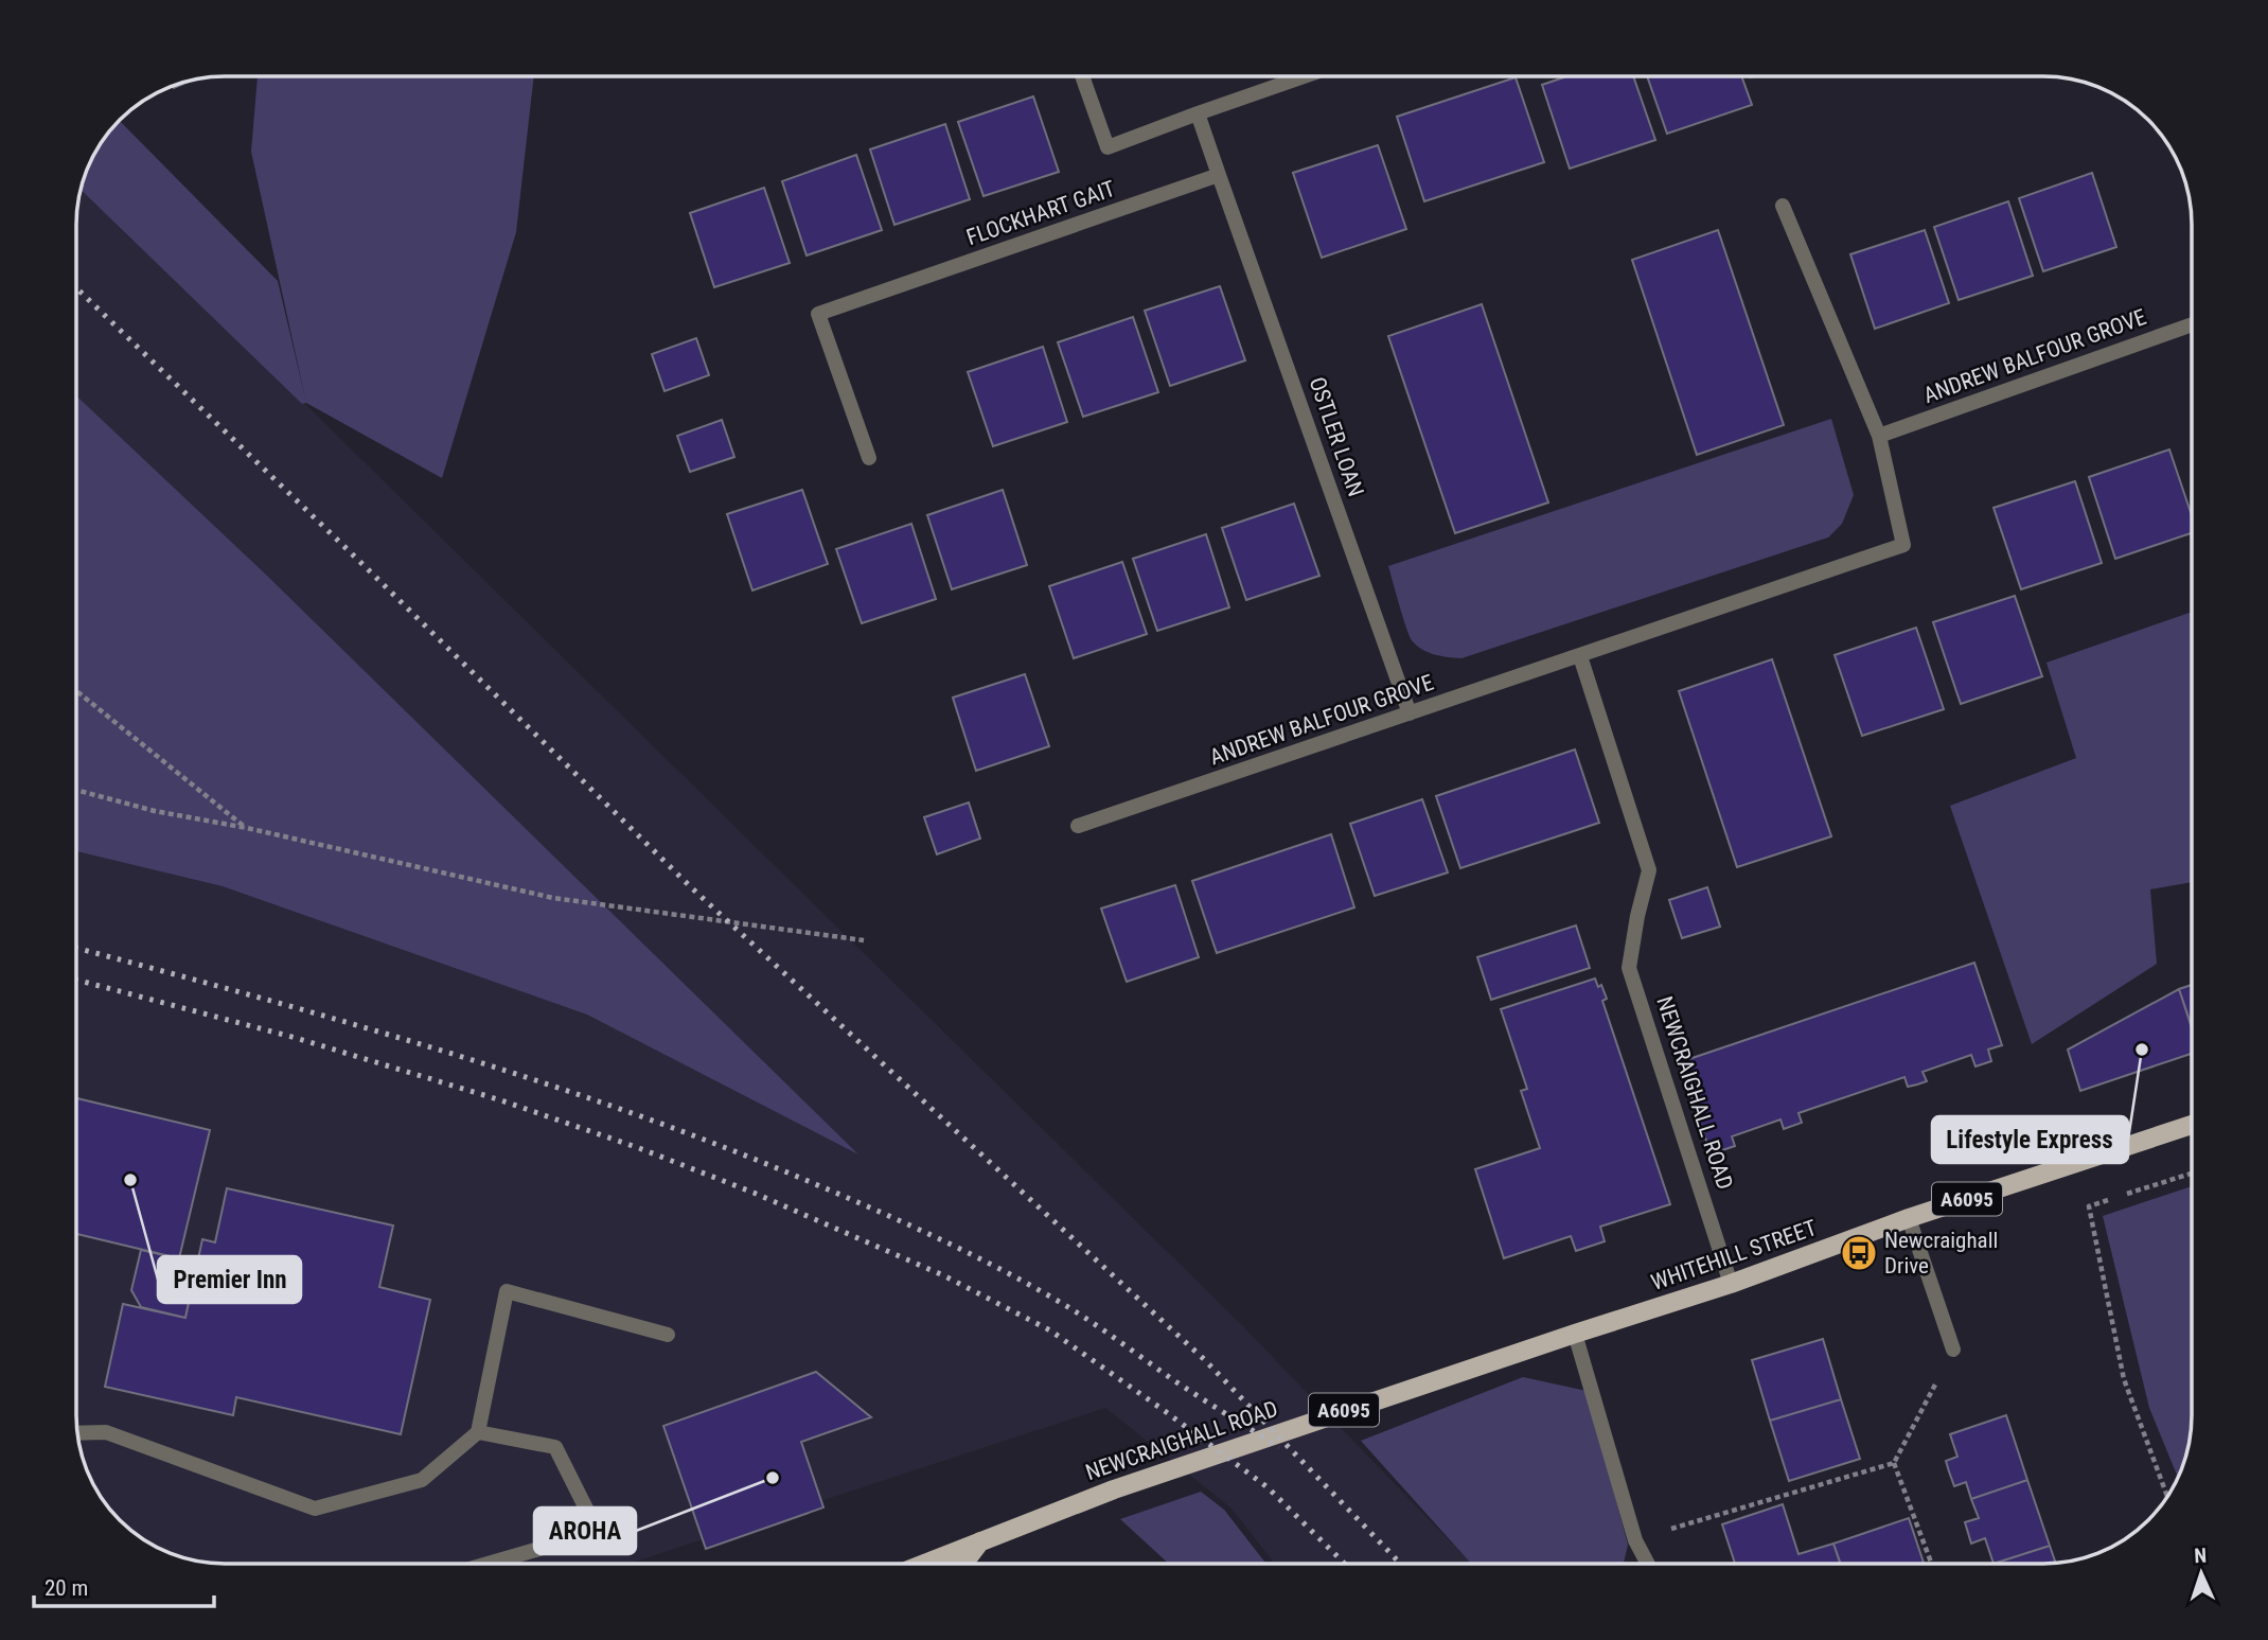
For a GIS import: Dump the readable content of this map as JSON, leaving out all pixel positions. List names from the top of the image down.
{
  "streets": {
    "main road": ["NEWCRAIGHALL ROAD", "A6095", "WHITEHILL STREET"],
    "street": ["FLOCKHART GAIT", "ANDREW BALFOUR GROVE", "OSTLER LOAN"]
  },
  "crossings": [
    ["FLOCKHART GAIT", "OSTLER LOAN"],
    ["ANDREW BALFOUR GROVE", "OSTLER LOAN"],
    ["ANDREW BALFOUR GROVE", "NEWCRAIGHALL ROAD"],
    ["NEWCRAIGHALL ROAD", "WHITEHILL STREET"]
  ],
  "places": {
    "other": ["Lifestyle Express", "Premier Inn", "AROHA"],
    "bus stop": ["Newcraighall Drive"]
  },
  "scale_bar": "20 m",
  "north": "top"
}
